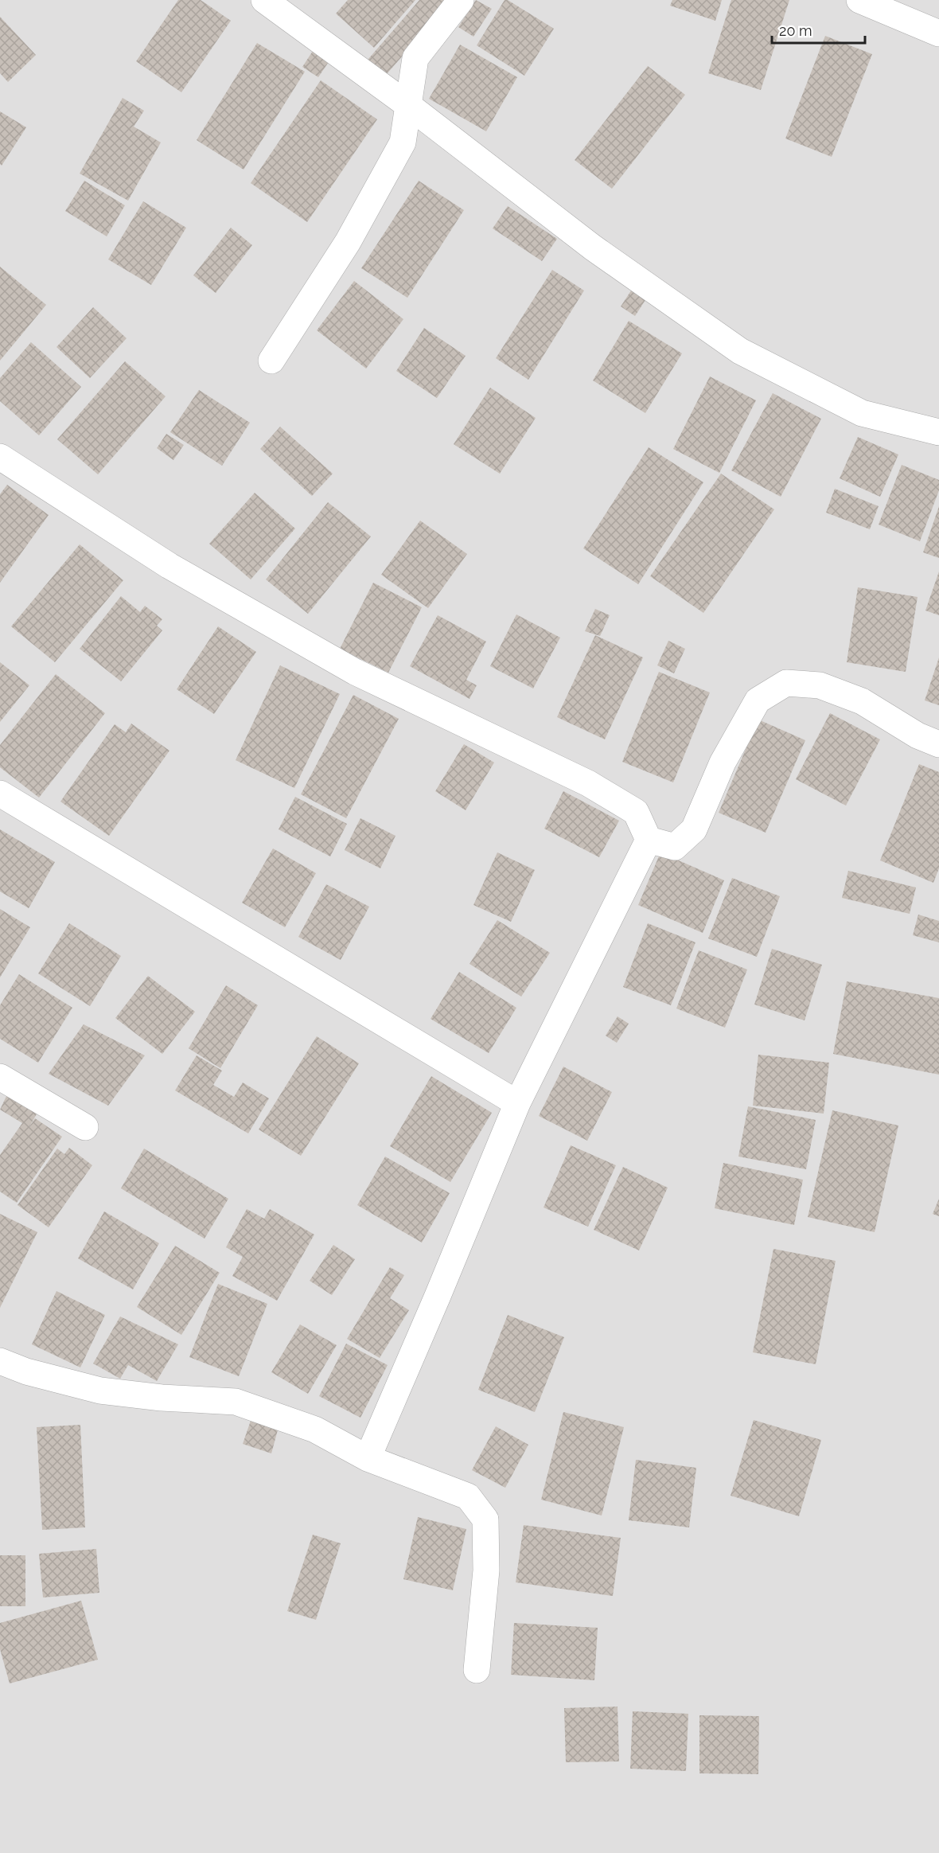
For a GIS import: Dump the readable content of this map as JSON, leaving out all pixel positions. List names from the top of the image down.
{
  "scale_bar": "20 m"
}
